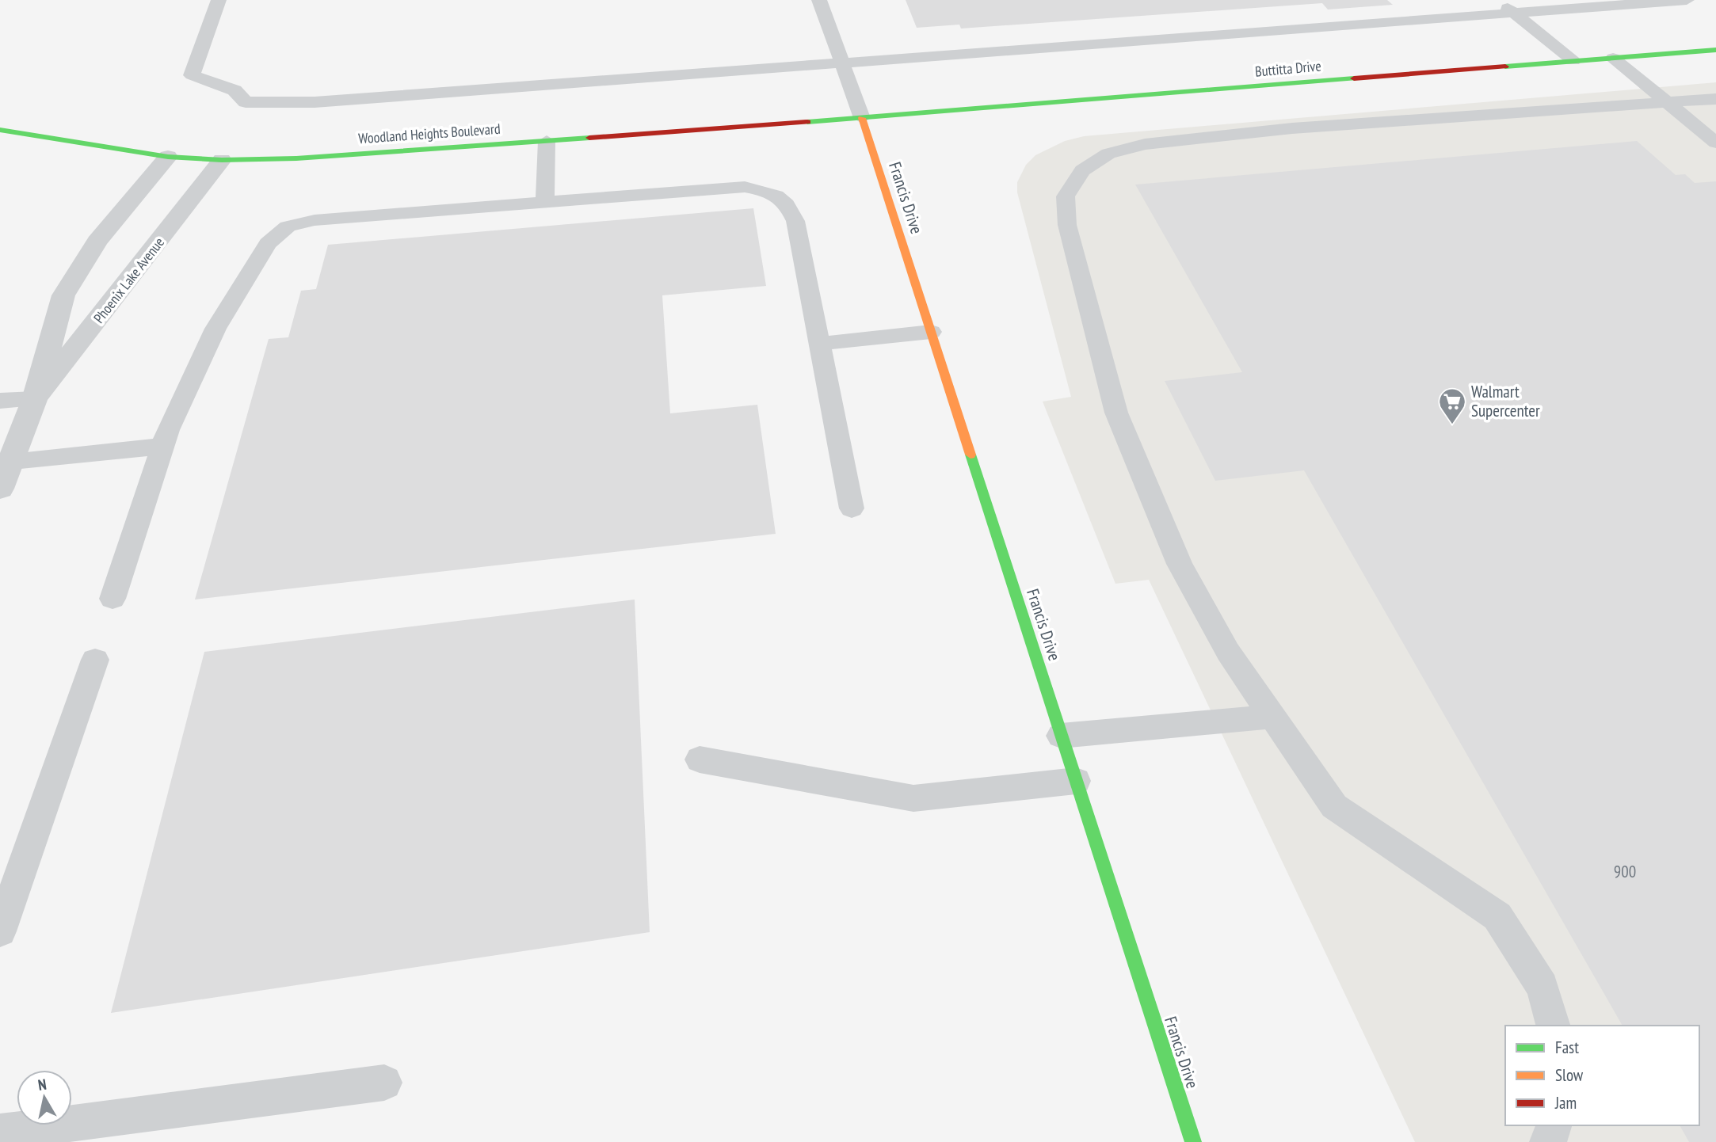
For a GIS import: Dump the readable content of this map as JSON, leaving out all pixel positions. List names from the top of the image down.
{
  "streets": {
    "street": [
      "Buttitta Drive",
      "Woodland Heights Boulevard",
      "Francis Drive",
      "Phoenix Lake Avenue"
    ]
  },
  "crossings": [
    ["Buttitta Drive", "Woodland Heights Boulevard"],
    ["Buttitta Drive", "Francis Drive"],
    ["Woodland Heights Boulevard", "Francis Drive"],
    ["Woodland Heights Boulevard", "Phoenix Lake Avenue"]
  ],
  "places": {
    "supermarket": ["Walmart Supercenter"]
  },
  "house_numbers": ["900"],
  "legend": ["Fast", "Slow", "Jam"],
  "north": "top"
}
